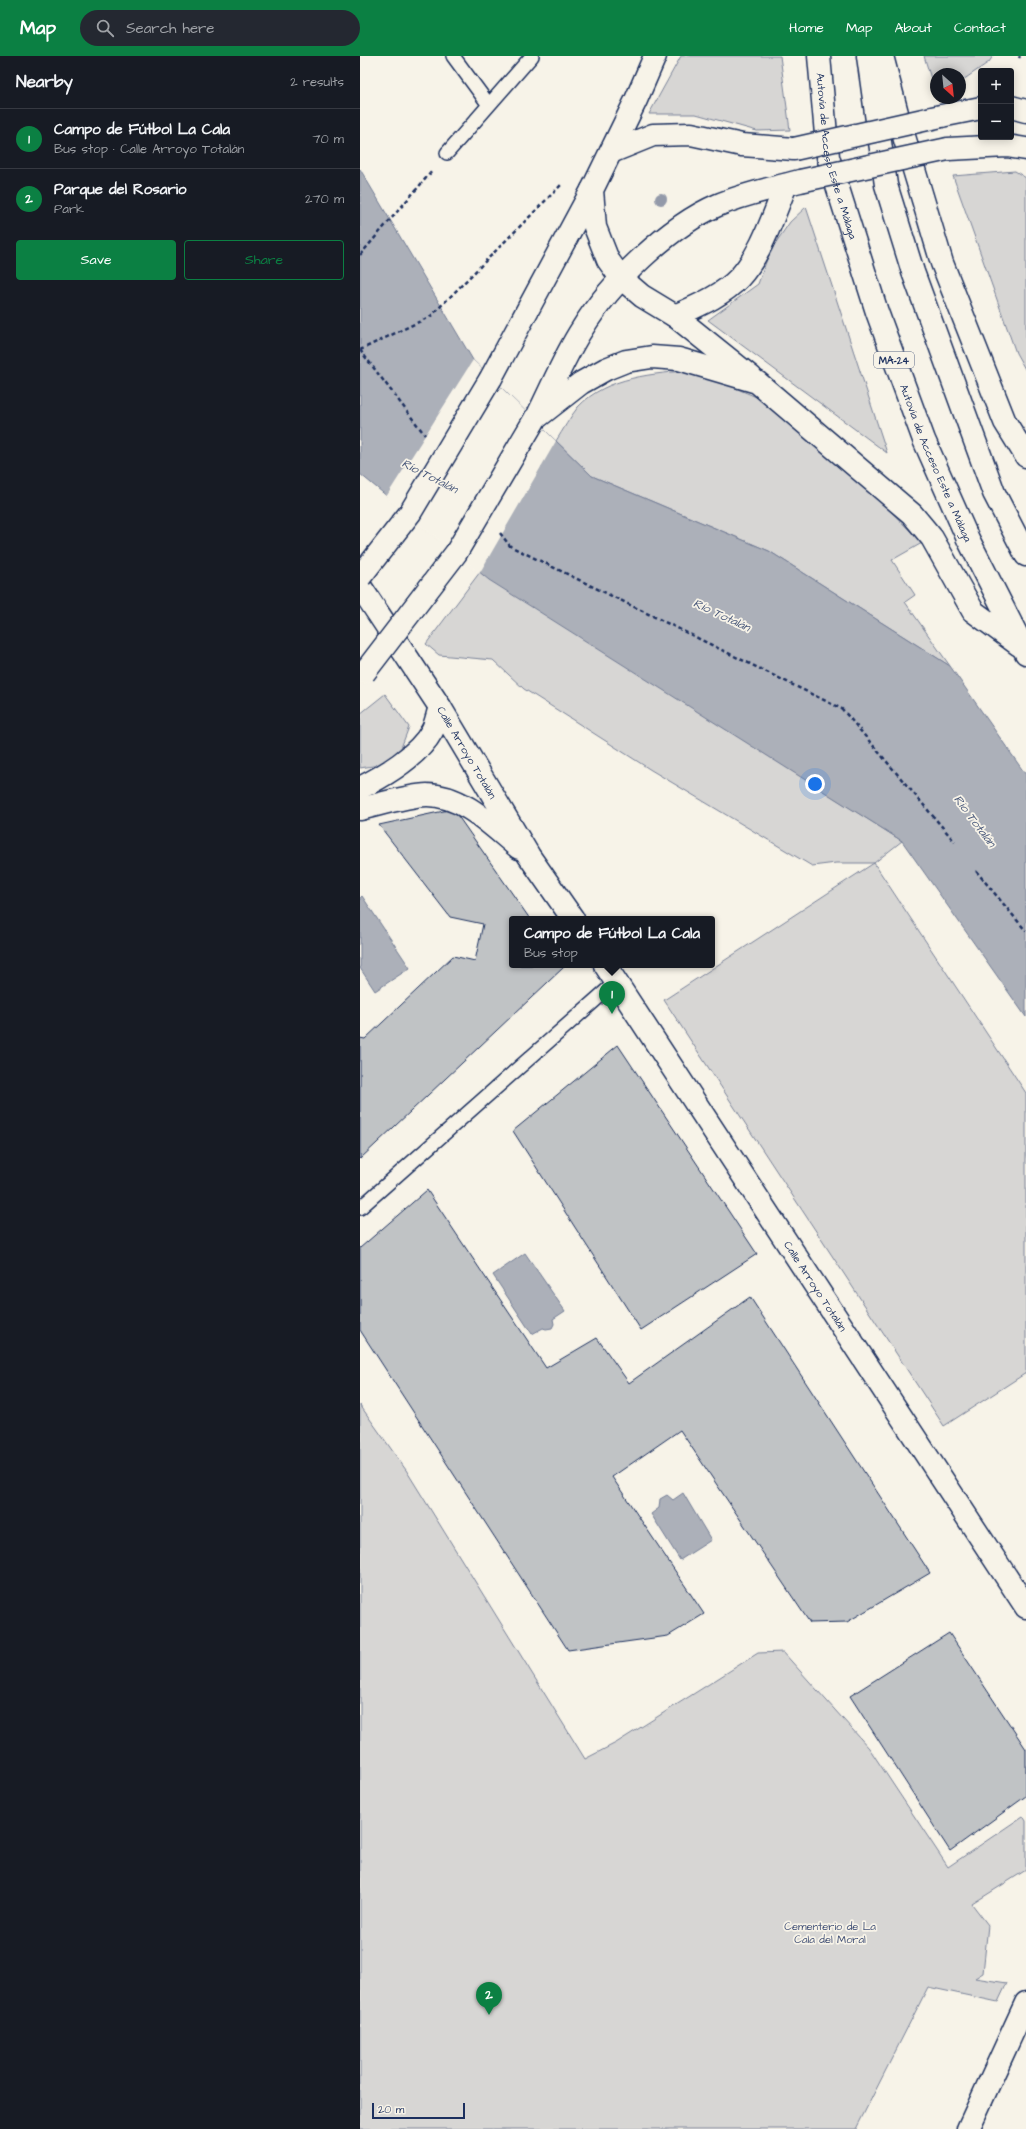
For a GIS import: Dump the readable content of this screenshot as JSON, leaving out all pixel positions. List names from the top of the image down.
{
  "streets": {
    "main road": ["Autovía de Acceso Este a Málaga", "MA-24", "Calle Arroyo Totalán"]
  },
  "water": ["Río Totalán"],
  "parks": ["Cementerio de La Cala del Moral"],
  "scale_bar": "20 m",
  "north": "bottom right",
  "page": {
    "header": "Map",
    "search": "Search here",
    "nav": [
      "Home",
      "Map",
      "About",
      "Contact"
    ],
    "heading": ["Nearby", "2 results"],
    "map_buttons": ["+", "−"],
    "list": [
      {
        "mark": "1",
        "name": "Campo de Fútbol La Cala",
        "note": "Bus stop · Calle Arroyo Totalán",
        "value": "70 m"
      },
      {
        "mark": "2",
        "name": "Parque del Rosario",
        "note": "Park",
        "value": "270 m"
      }
    ],
    "buttons": ["Save", "Share"],
    "popup": ["Campo de Fútbol La Cala", "Bus stop"],
    "pins": ["1", "2"],
    "scale": "20 m"
  }
}
